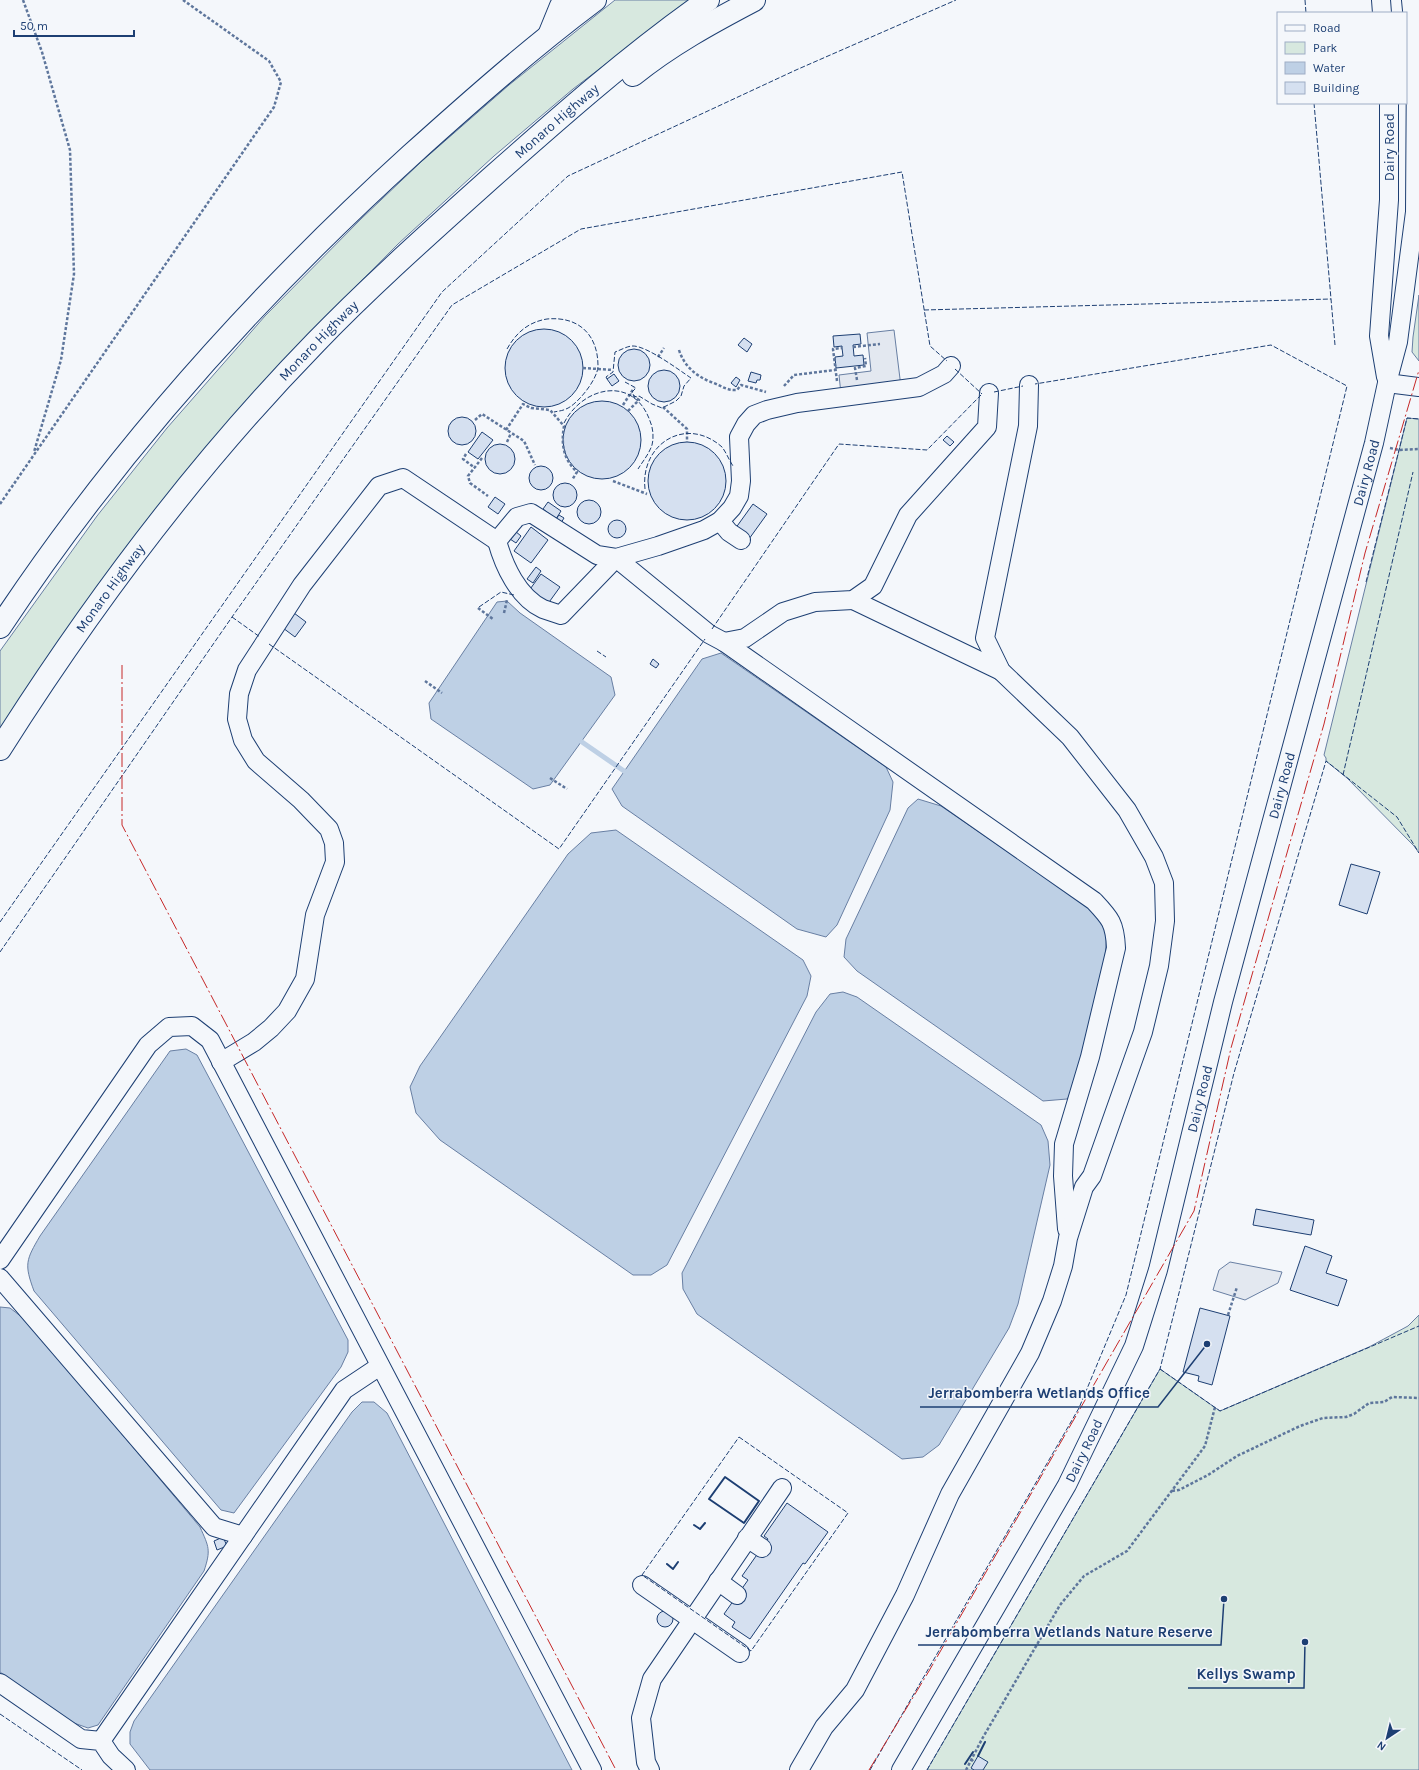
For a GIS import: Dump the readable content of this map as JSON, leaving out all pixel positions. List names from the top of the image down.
{
  "streets": {
    "highway": ["Monaro Highway"],
    "street": ["Dairy Road"]
  },
  "places": ["Jerrabomberra Wetlands Office", "Jerrabomberra Wetlands Nature Reserve", "Kellys Swamp"],
  "legend": [
    "Road",
    "Park",
    "Water",
    "Building"
  ],
  "scale_bar": "50 m",
  "north": "bottom left"
}
